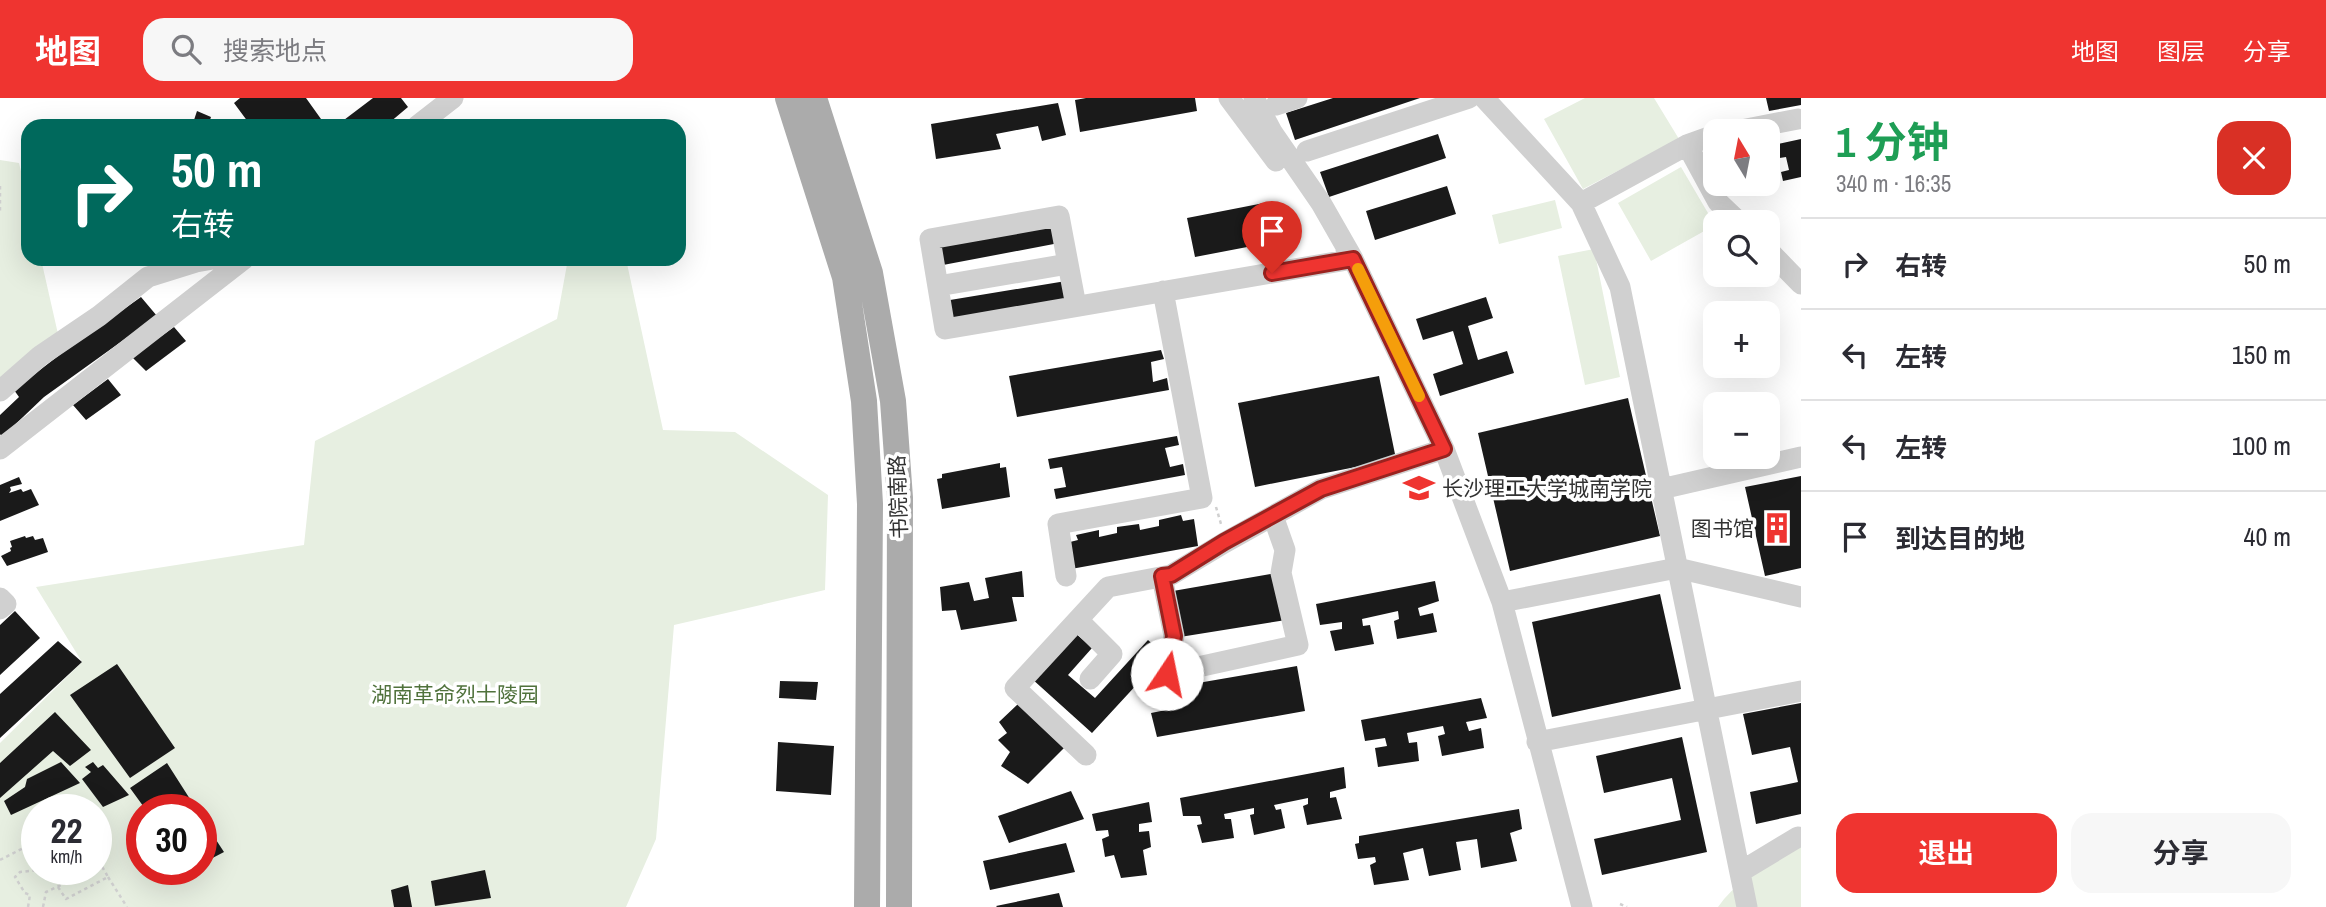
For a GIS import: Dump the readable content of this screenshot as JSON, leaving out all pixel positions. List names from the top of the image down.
{
  "streets": {
    "main road": ["书院南路"]
  },
  "parks": ["湖南革命烈士陵园"],
  "places": {
    "school or university": ["长沙理工大学城南学院"],
    "building": ["图书馆"]
  },
  "north": "top",
  "page": {
    "header": "地图",
    "search": "搜索地点",
    "nav": ["地图", "图层", "分享"],
    "heading": ["1 分钟", "340 m · 16:35"],
    "map_buttons": ["+", "−"],
    "turn": ["50 m", "右转"],
    "list": [
      {
        "name": "右转",
        "value": "50 m"
      },
      {
        "name": "左转",
        "value": "150 m"
      },
      {
        "name": "左转",
        "value": "100 m"
      },
      {
        "name": "到达目的地",
        "value": "40 m"
      }
    ],
    "speed": "22 km/h",
    "limit": "30",
    "buttons": ["退出", "分享"]
  }
}
